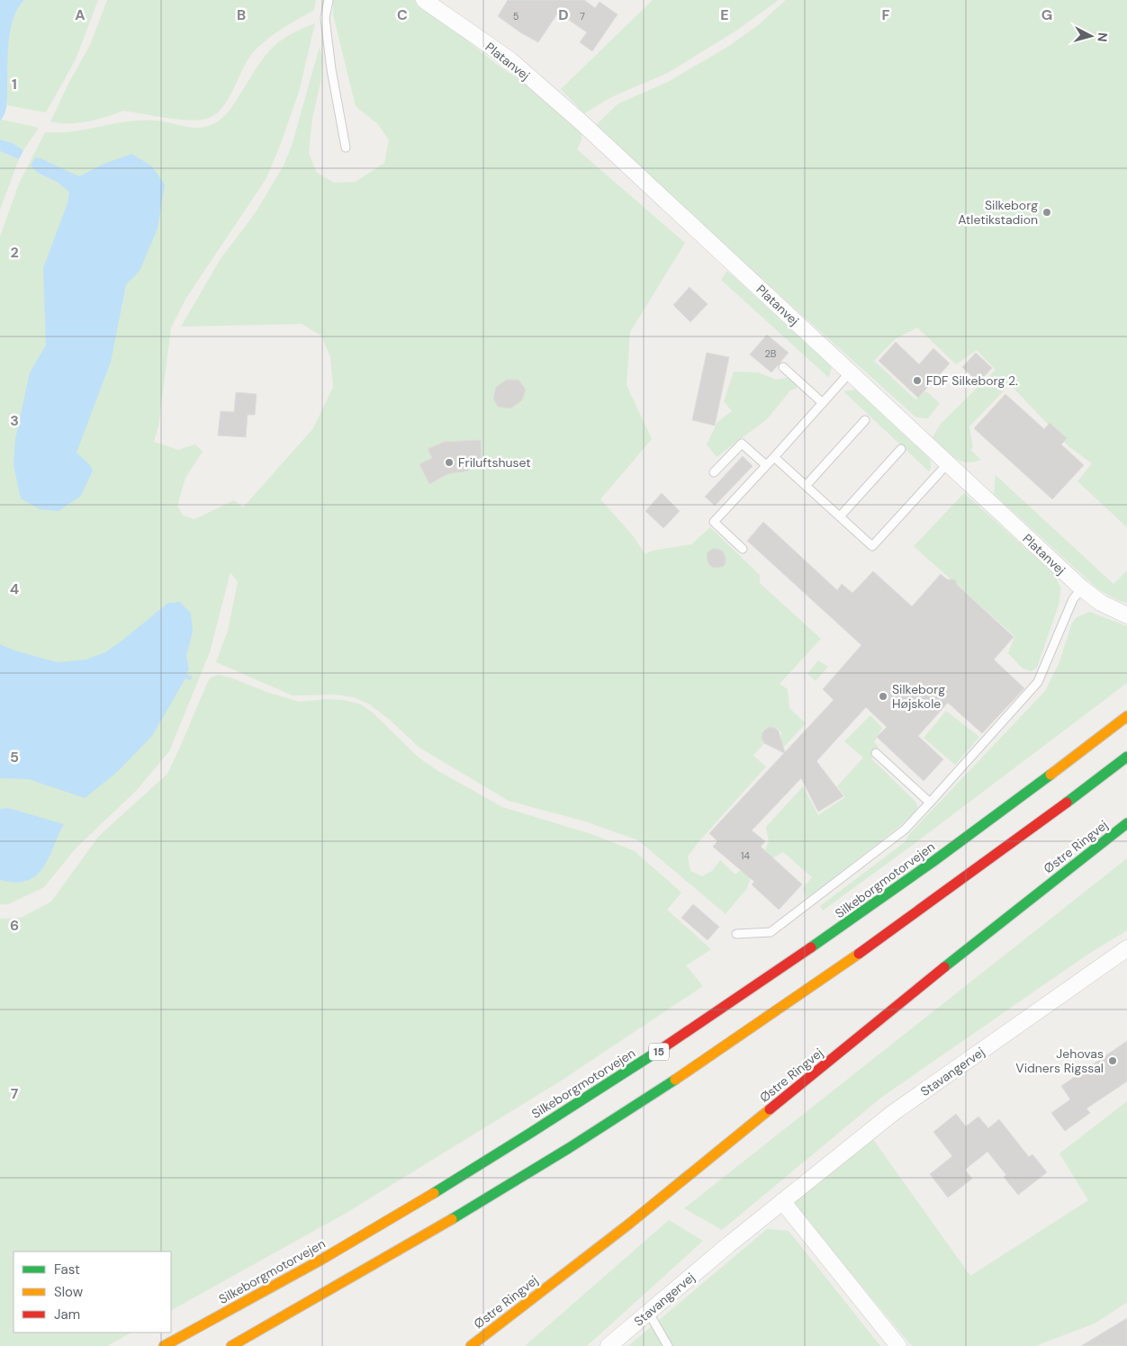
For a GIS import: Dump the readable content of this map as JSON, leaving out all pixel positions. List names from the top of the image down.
{
  "streets": {
    "main road": ["Østre Ringvej", "Silkeborgmotorvejen", "15"],
    "street": ["Platanvej", "Stavangervej"]
  },
  "places": [
    "Silkeborg Atletikstadion",
    "FDF Silkeborg 2.",
    "Friluftshuset",
    "Silkeborg Højskole",
    "Jehovas Vidners Rigssal"
  ],
  "house_numbers": [
    "5",
    "7",
    "2B",
    "14"
  ],
  "legend": ["Fast", "Slow", "Jam"],
  "north": "right",
  "grid": {
    "columns": [
      "A",
      "B",
      "C",
      "D",
      "E",
      "F",
      "G"
    ],
    "rows": [
      "1",
      "2",
      "3",
      "4",
      "5",
      "6",
      "7"
    ]
  }
}
